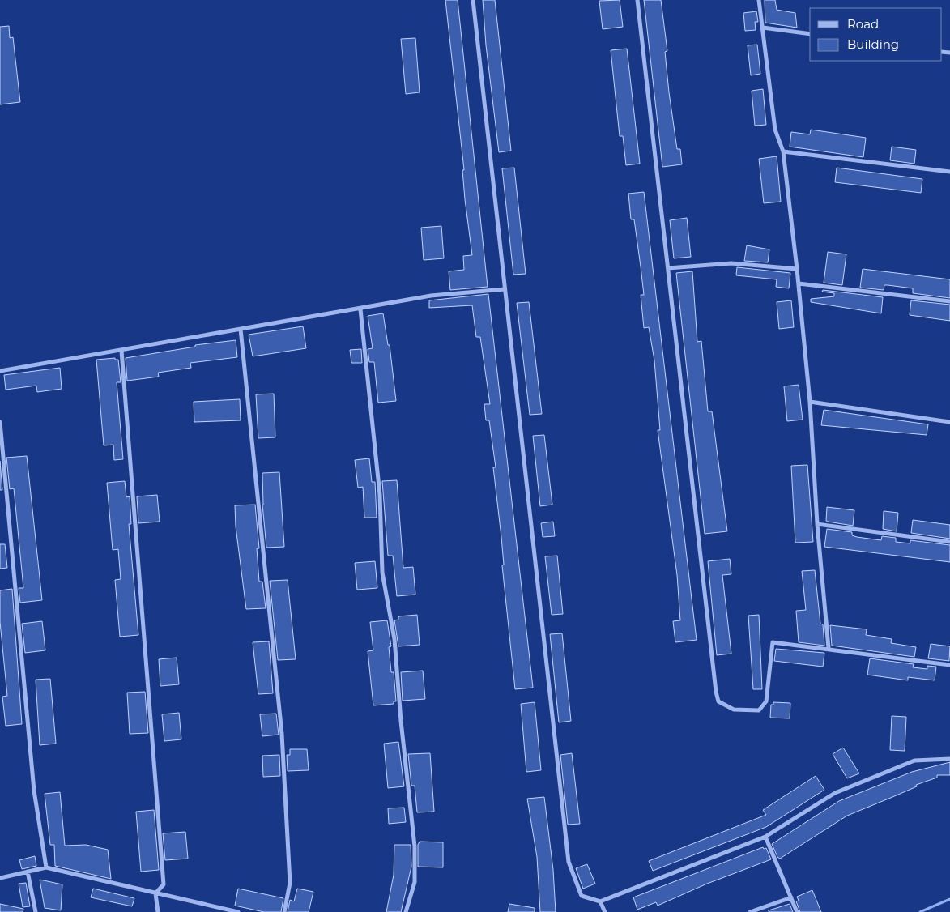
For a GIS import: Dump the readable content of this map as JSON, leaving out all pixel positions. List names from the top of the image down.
{
  "legend": ["Road", "Building"]
}
